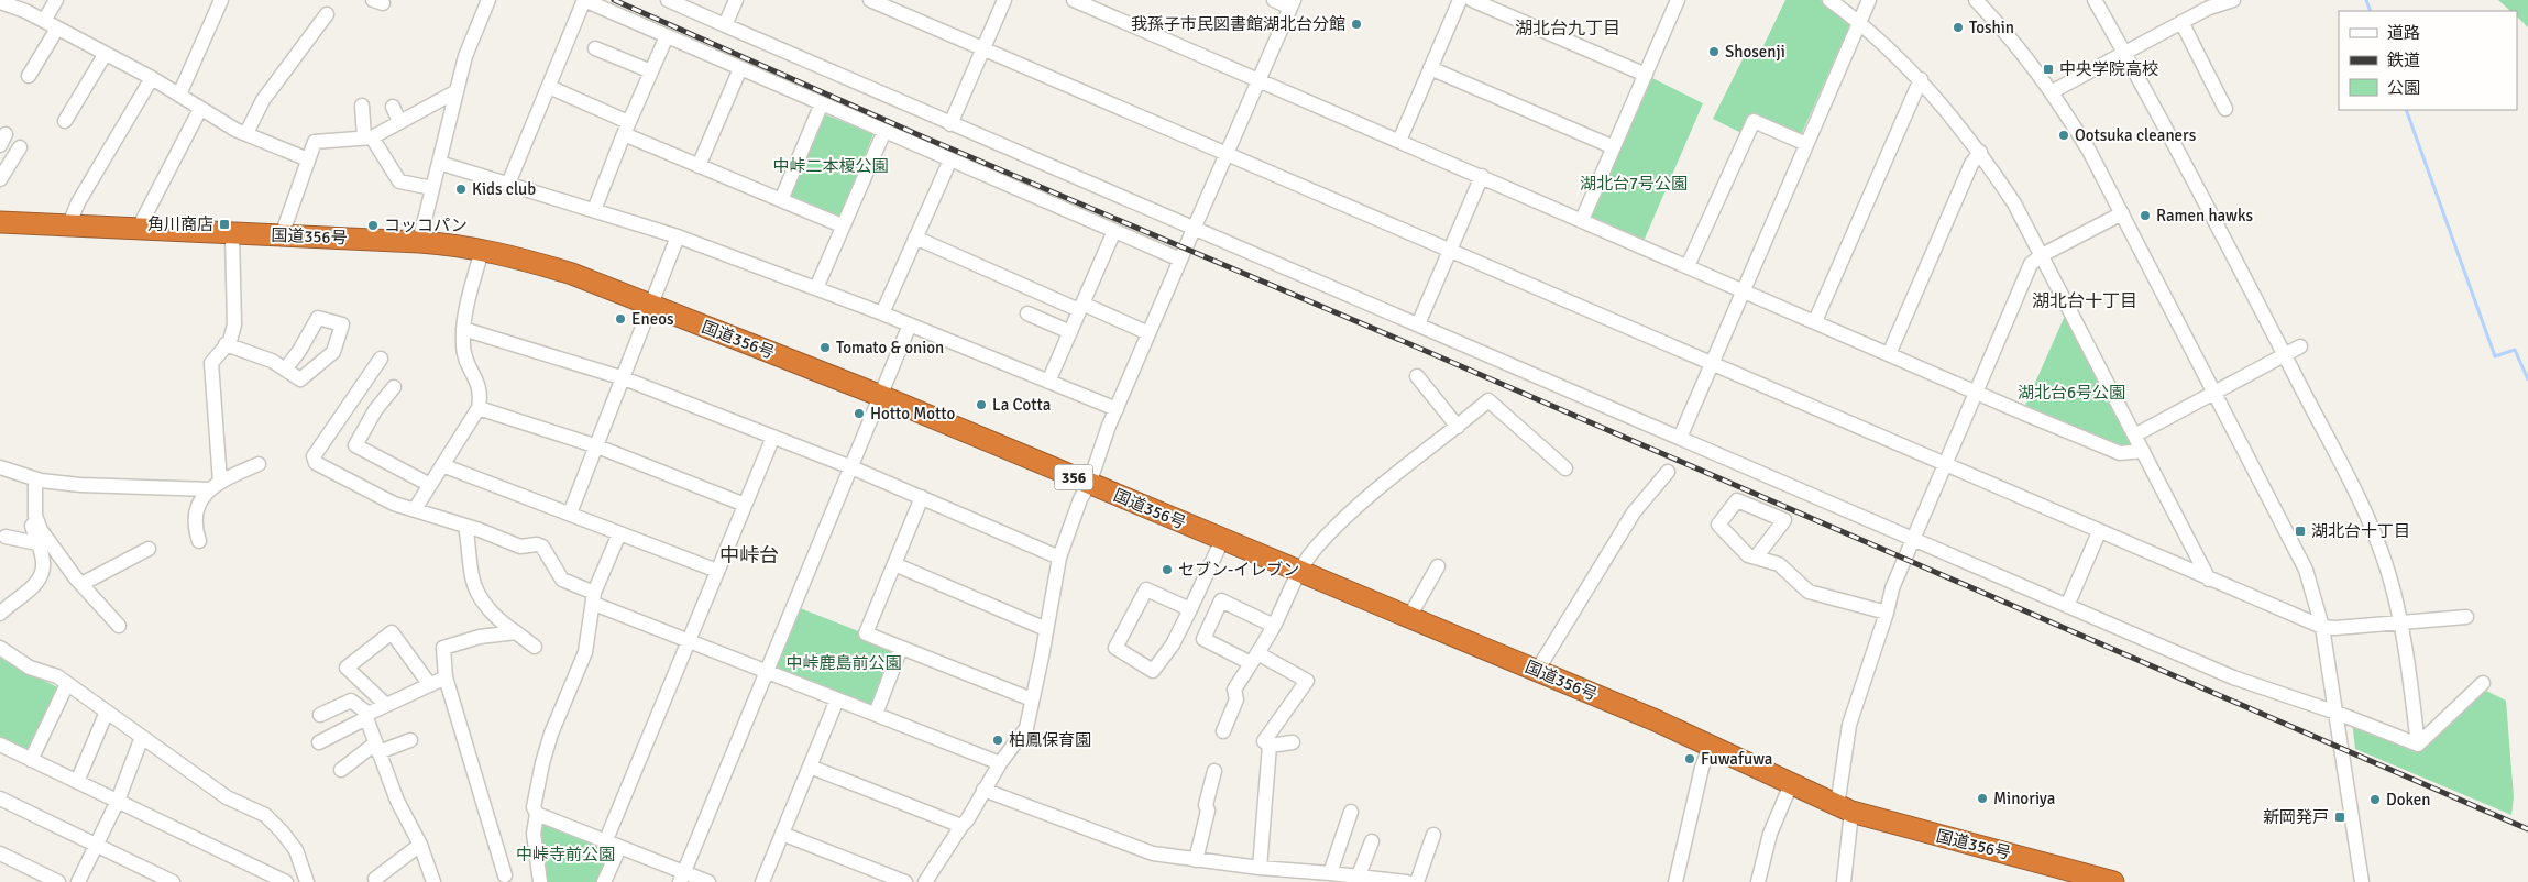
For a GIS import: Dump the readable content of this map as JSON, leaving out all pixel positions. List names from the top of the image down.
{
  "streets": {
    "highway": ["国道356号", "356"]
  },
  "districts": ["湖北台九丁目", "湖北台十丁目", "中峠台"],
  "parks": [
    "中峠二本榎公園",
    "湖北台7号公園",
    "湖北台6号公園",
    "中峠鹿島前公園",
    "中峠寺前公園"
  ],
  "places": {
    "other": [
      "我孫子市民図書館湖北台分館",
      "Toshin",
      "Shosenji",
      "Ootsuka cleaners",
      "Kids club",
      "Ramen hawks",
      "コッコパン",
      "Eneos",
      "Tomato & onion",
      "La Cotta",
      "Hotto Motto",
      "セブン-イレブン",
      "柏鳳保育園",
      "Fuwafuwa",
      "Minoriya",
      "Doken"
    ],
    "transit": [
      "中央学院高校",
      "角川商店",
      "湖北台十丁目",
      "新岡発戸"
    ]
  },
  "legend": ["道路", "鉄道", "公園"]
}
